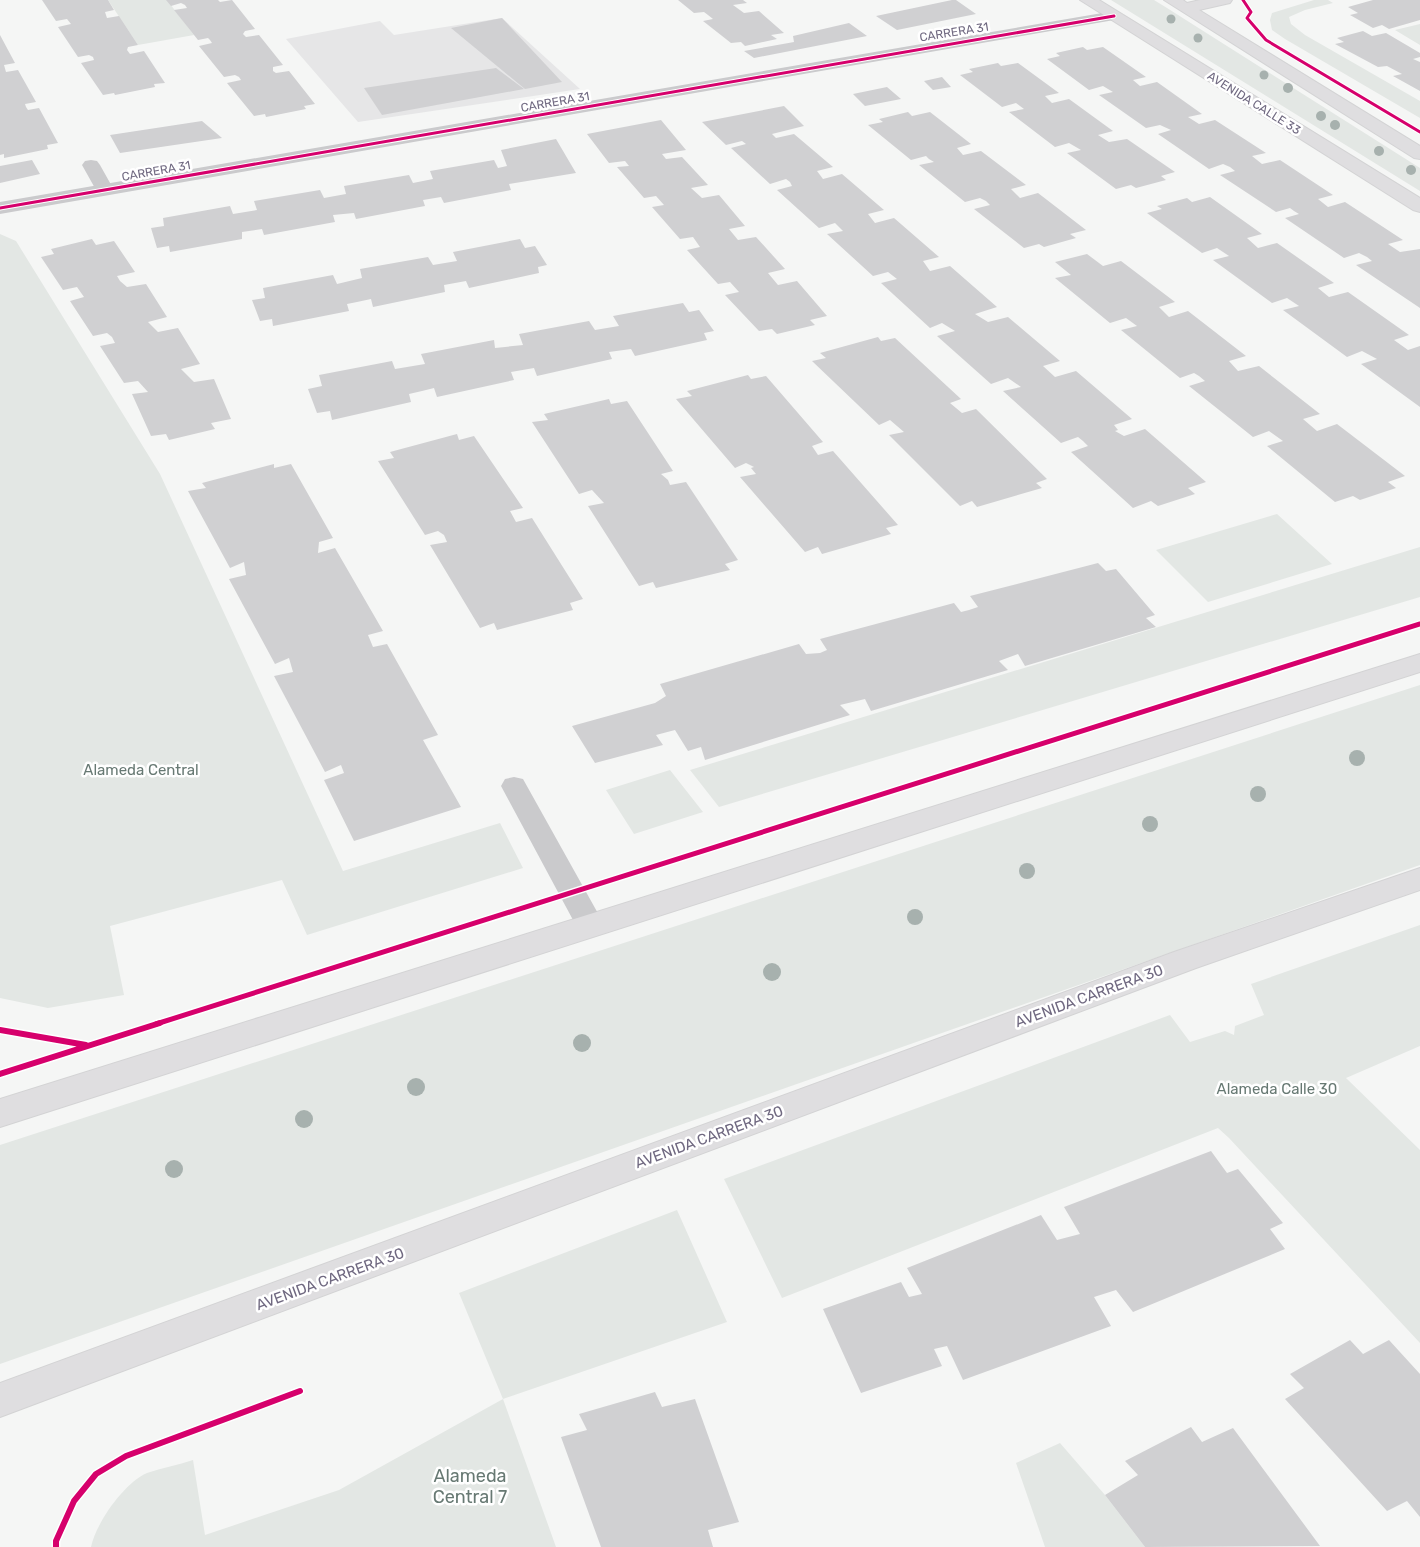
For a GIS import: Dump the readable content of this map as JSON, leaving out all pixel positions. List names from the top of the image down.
{
  "streets": {
    "main road": ["AVENIDA CALLE 33", "AVENIDA CARRERA 30"],
    "street": ["CARRERA 31"]
  },
  "crossings": [
    ["CARRERA 31", "AVENIDA CALLE 33"]
  ],
  "parks": ["Alameda Central", "Alameda Calle 30", "Alameda Central 7"]
}
